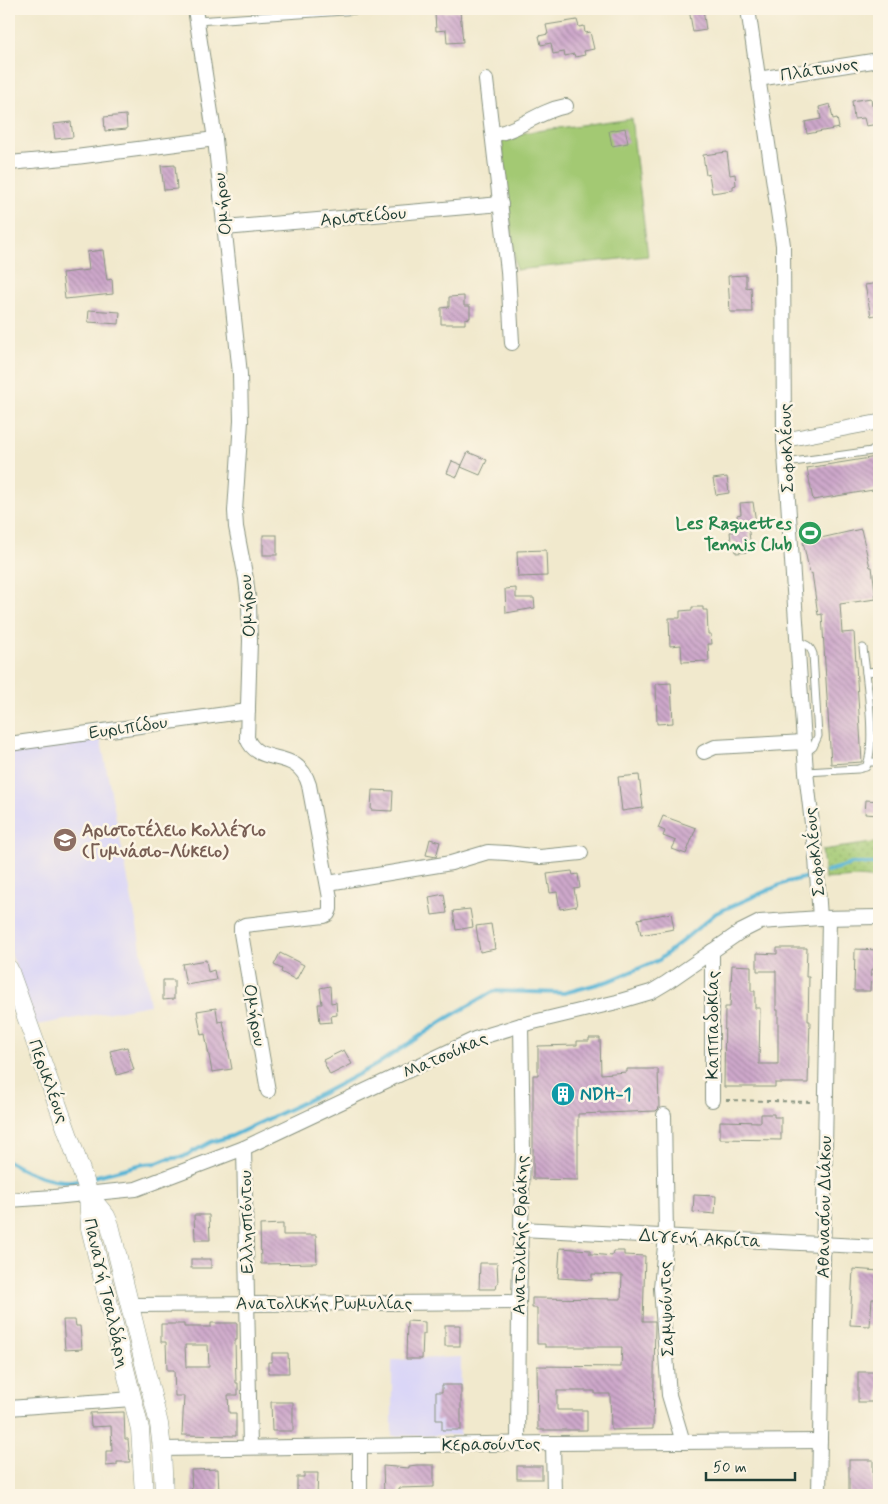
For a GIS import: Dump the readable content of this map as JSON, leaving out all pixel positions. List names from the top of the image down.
{
  "streets": {
    "street": [
      "Πλάτωνος",
      "Ομήρου",
      "Αριστείδου",
      "Σοφοκλέους",
      "Ευριπίδου",
      "Καππαδοκίας",
      "Ματσούκας",
      "Περικλέους",
      "Αθανασίου Διάκου",
      "Ελλησπόντου",
      "Ανατολικής Θράκης",
      "Διγενή Ακρίτα",
      "Παναγή Τσαλδάρη",
      "Ανατολικής Ρωμυλίας",
      "Σαμψούντος",
      "Κερασούντος"
    ]
  },
  "crossings": [
    ["Πλάτωνος", "Σοφοκλέους"],
    ["Ομήρου", "Αριστείδου"],
    ["Ομήρου", "Ευριπίδου"],
    ["Σοφοκλέους", "Ματσούκας"],
    ["Σοφοκλέους", "Αθανασίου Διάκου"],
    ["Καππαδοκίας", "Ματσούκας"],
    ["Ματσούκας", "Περικλέους"],
    ["Ματσούκας", "Αθανασίου Διάκου"],
    ["Ματσούκας", "Ελλησπόντου"],
    ["Ματσούκας", "Ανατολικής Θράκης"],
    ["Ματσούκας", "Παναγή Τσαλδάρη"],
    ["Περικλέους", "Παναγή Τσαλδάρη"],
    ["Αθανασίου Διάκου", "Διγενή Ακρίτα"],
    ["Αθανασίου Διάκου", "Κερασούντος"],
    ["Ελλησπόντου", "Ανατολικής Ρωμυλίας"],
    ["Ελλησπόντου", "Κερασούντος"],
    ["Ανατολικής Θράκης", "Διγενή Ακρίτα"],
    ["Ανατολικής Θράκης", "Ανατολικής Ρωμυλίας"],
    ["Ανατολικής Θράκης", "Κερασούντος"],
    ["Διγενή Ακρίτα", "Σαμψούντος"],
    ["Παναγή Τσαλδάρη", "Ανατολικής Ρωμυλίας"],
    ["Παναγή Τσαλδάρη", "Κερασούντος"],
    ["Σαμψούντος", "Κερασούντος"]
  ],
  "places": {
    "sports": ["Les Raquettes Tennis Club"],
    "school or university": ["Αριστοτέλειο Κολλέγιο (Γυμνάσιο-Λύκειο)"],
    "building": ["NDH-1"]
  },
  "scale_bar": "50 m"
}
